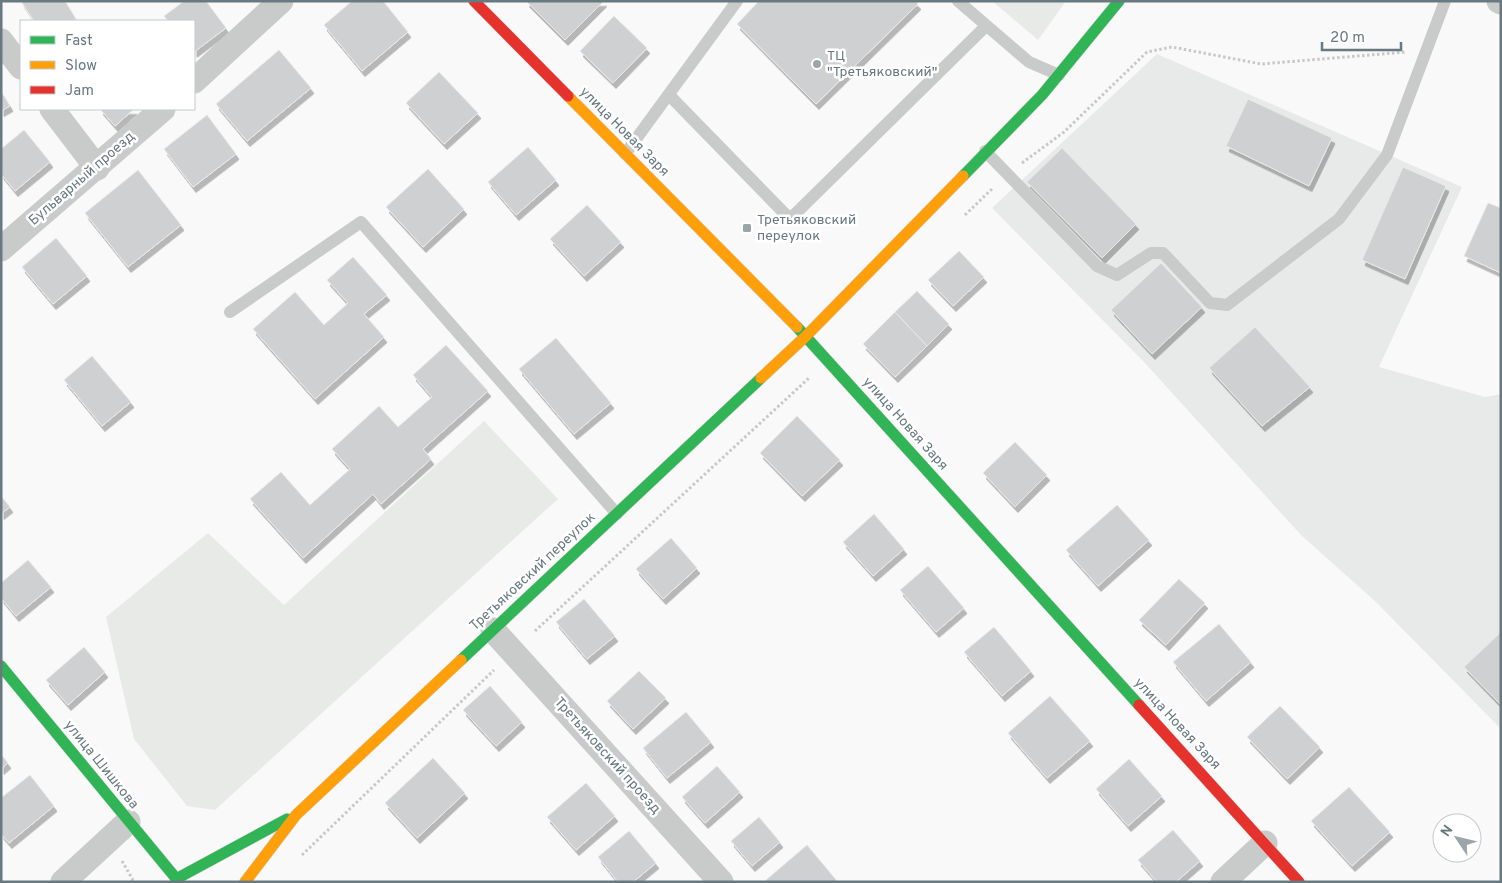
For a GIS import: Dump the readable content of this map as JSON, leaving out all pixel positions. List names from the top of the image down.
{
  "streets": {
    "main road": ["улица Новая Заря", "Третьяковский переулок", "улица Шишкова"],
    "street": ["Бульварный проезд", "Третьяковский проезд"]
  },
  "crossings": [
    ["улица Новая Заря", "Третьяковский переулок"],
    ["Третьяковский переулок", "Третьяковский проезд"],
    ["Третьяковский переулок", "улица Шишкова"]
  ],
  "places": {
    "other": ["ТЦ \"Третьяковский\""],
    "transit": ["Третьяковский переулок"]
  },
  "legend": ["Fast", "Slow", "Jam"],
  "scale_bar": "20 m",
  "north": "top left"
}
